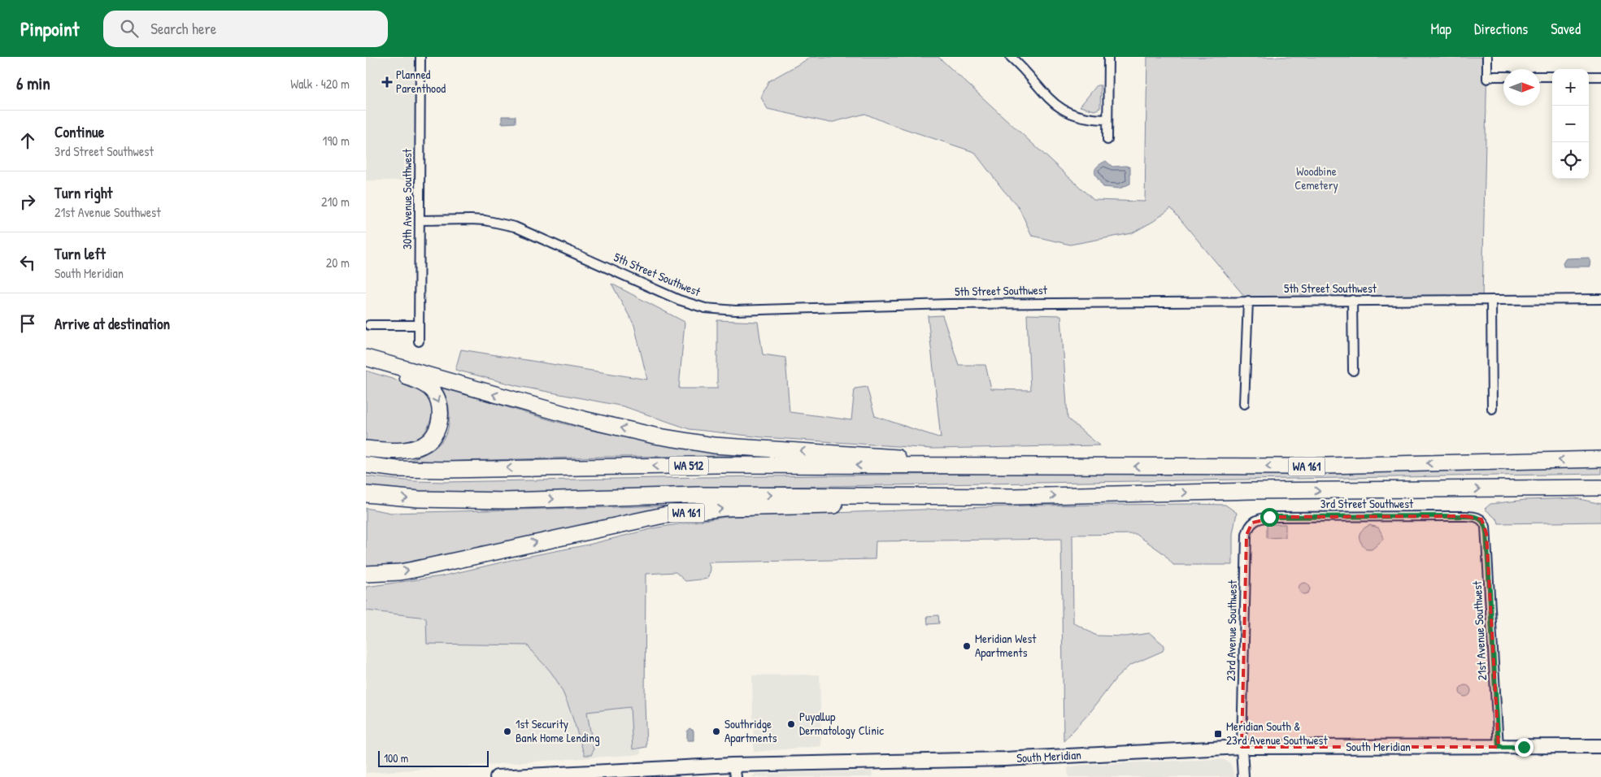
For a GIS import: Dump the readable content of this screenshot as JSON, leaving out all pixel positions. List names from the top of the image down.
{
  "streets": {
    "highway": ["WA 512", "WA 161"],
    "main road": ["South Meridian"],
    "street": [
      "30th Avenue Southwest",
      "5th Street Southwest",
      "3rd Street Southwest",
      "23rd Avenue Southwest",
      "21st Avenue Southwest"
    ]
  },
  "crossings": [
    ["30th Avenue Southwest", "5th Street Southwest"],
    ["WA 512", "WA 161"],
    ["3rd Street Southwest", "23rd Avenue Southwest"],
    ["3rd Street Southwest", "21st Avenue Southwest"],
    ["23rd Avenue Southwest", "South Meridian"],
    ["21st Avenue Southwest", "South Meridian"]
  ],
  "parks": ["Woodbine Cemetery"],
  "places": {
    "health": ["Planned Parenthood"],
    "other": [
      "Meridian West Apartments",
      "Puyallup Dermatology Clinic",
      "1st Security Bank Home Lending",
      "Southridge Apartments"
    ],
    "transit": ["Meridian South & 23rd Avenue Southwest"]
  },
  "scale_bar": "100 m",
  "north": "right",
  "page": {
    "header": "Pinpoint",
    "search": "Search here",
    "nav": ["Map", "Directions", "Saved"],
    "heading": ["6 min", "Walk · 420 m"],
    "map_buttons": ["+", "−"],
    "list": [
      ["Continue", "3rd Street Southwest", "190 m"],
      ["Turn right", "21st Avenue Southwest", "210 m"],
      ["Turn left", "South Meridian", "20 m"],
      "Arrive at destination"
    ],
    "scale": "100 m"
  }
}
